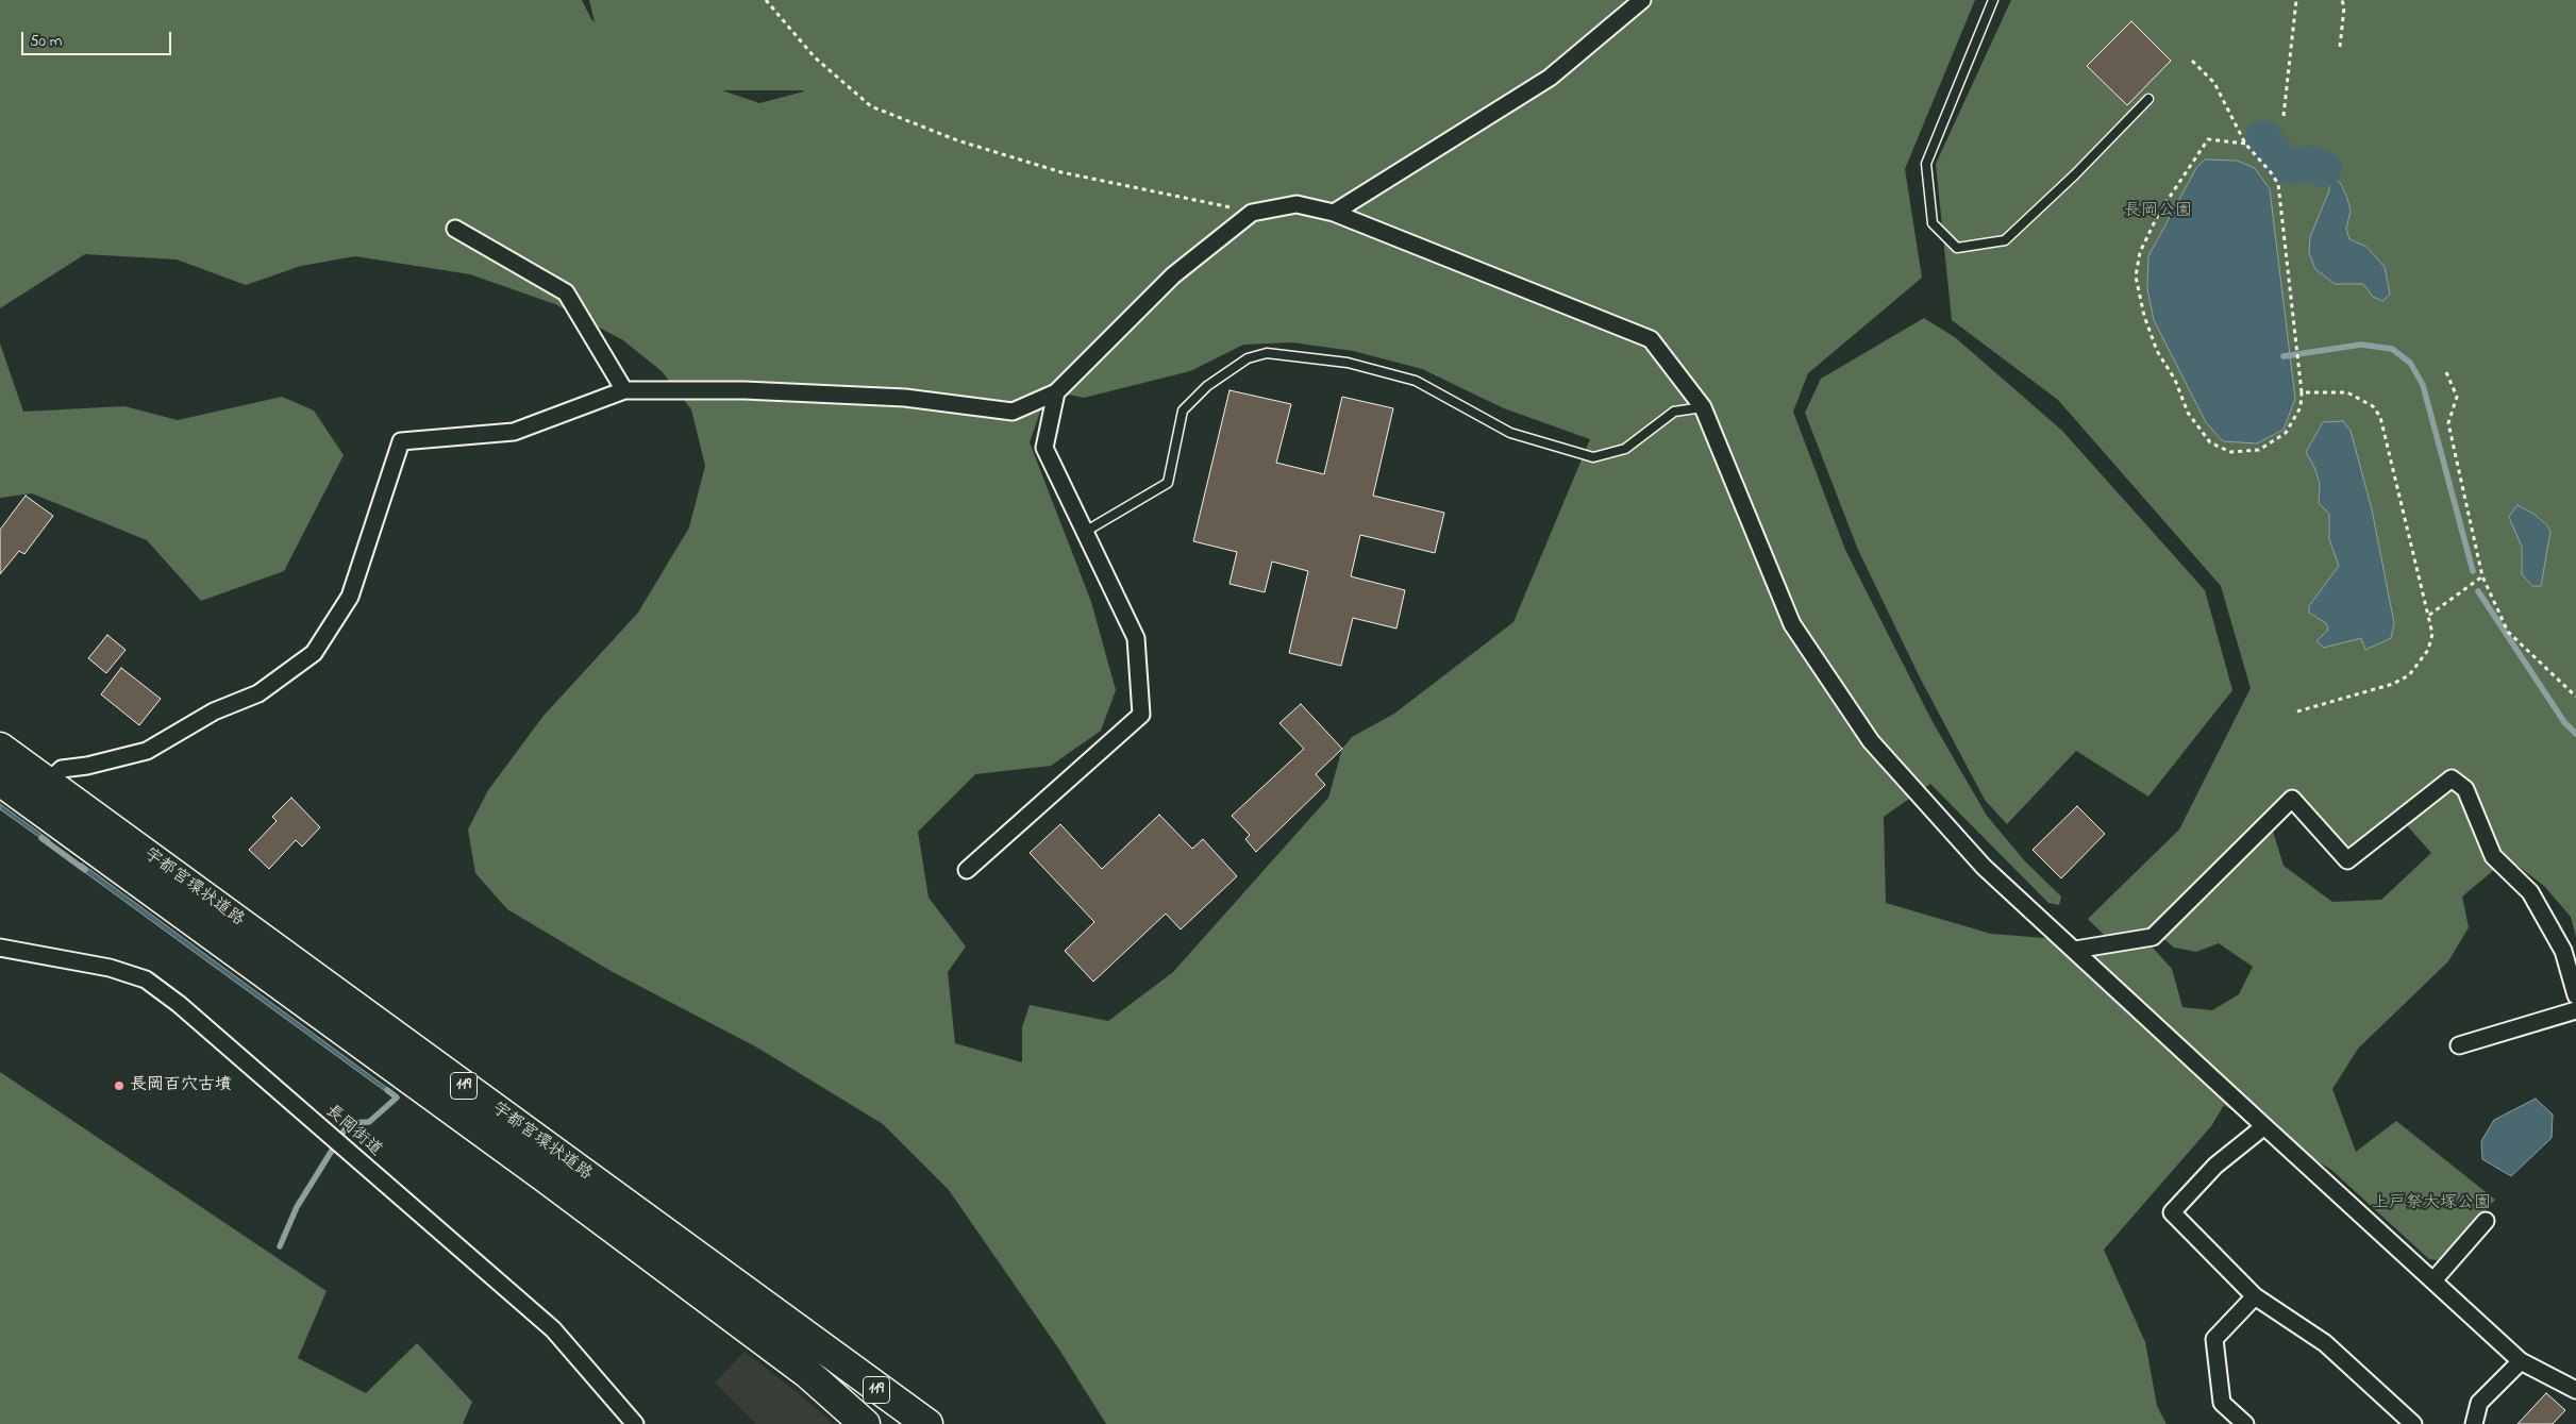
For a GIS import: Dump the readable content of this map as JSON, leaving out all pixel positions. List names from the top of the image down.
{
  "streets": {
    "highway": ["宇都宮環状道路", "119"],
    "street": ["長岡街道"]
  },
  "crossings": [
    ["宇都宮環状道路", "119"]
  ],
  "parks": ["長岡公園", "上戸祭大塚公園"],
  "places": ["長岡百穴古墳"],
  "scale_bar": "50 m"
}
